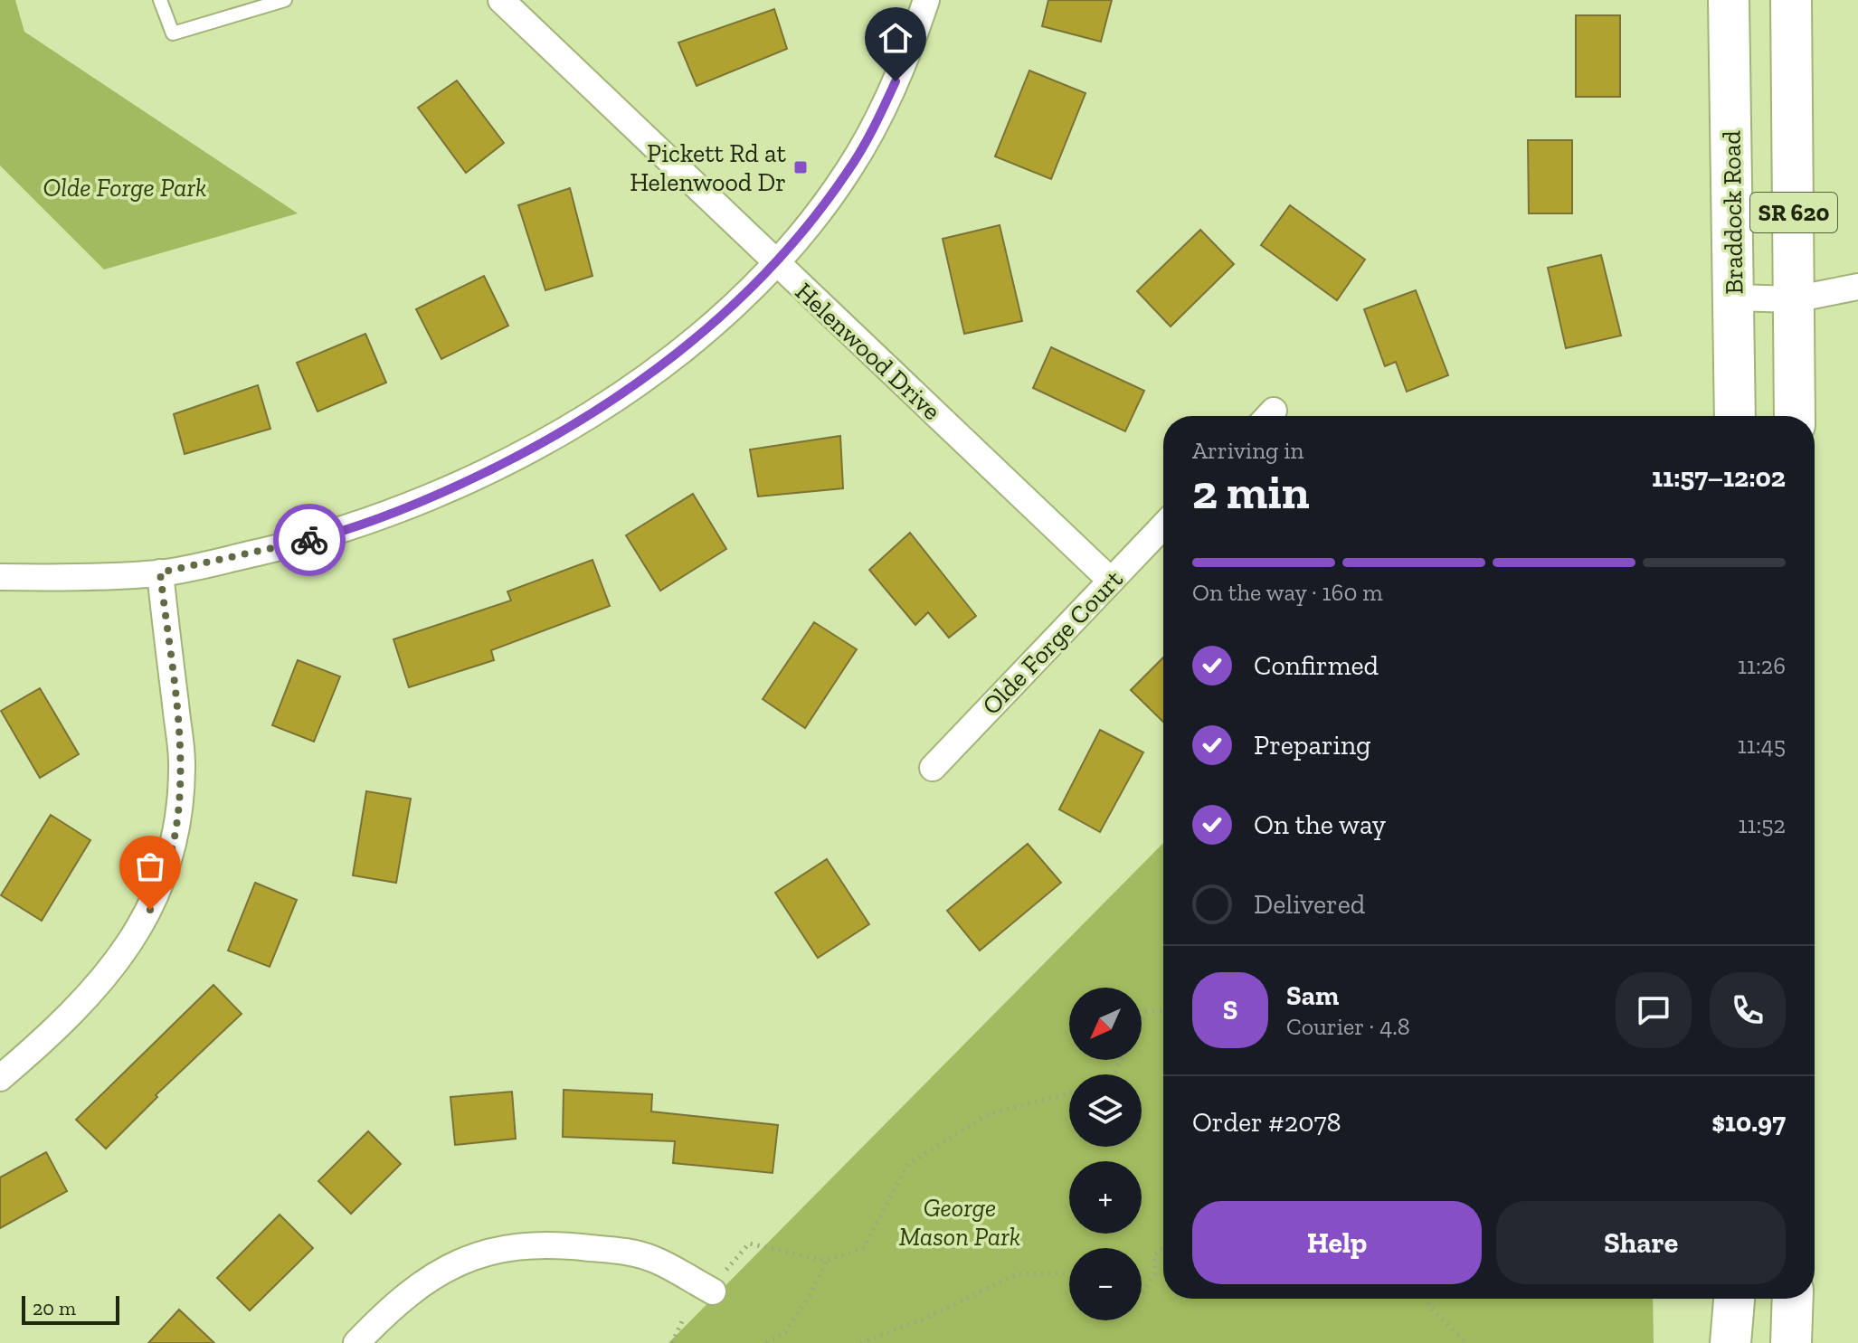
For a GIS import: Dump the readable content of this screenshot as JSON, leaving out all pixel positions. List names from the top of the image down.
{
  "streets": {
    "main road": ["Braddock Road", "SR 620"],
    "street": ["Helenwood Drive", "Olde Forge Court"]
  },
  "crossings": [
    ["Helenwood Drive", "Olde Forge Court"]
  ],
  "parks": ["Olde Forge Park", "George Mason Park"],
  "places": {
    "transit": ["Pickett Rd at Helenwood Dr"]
  },
  "scale_bar": "20 m",
  "north": "bottom left",
  "page": {
    "heading": ["2 min", "Arriving in", "11:57–12:02"],
    "panel": [
      "Sam",
      "Courier · 4.8",
      "Order #2078",
      "$10.97"
    ],
    "bar": "On the way · 160 m",
    "list": [
      ["Confirmed", "11:26"],
      ["Preparing", "11:45"],
      ["On the way", "11:52"],
      "Delivered"
    ],
    "round": "S",
    "map_buttons": ["+", "−"],
    "buttons": ["Help", "Share"],
    "scale": "20 m"
  }
}
